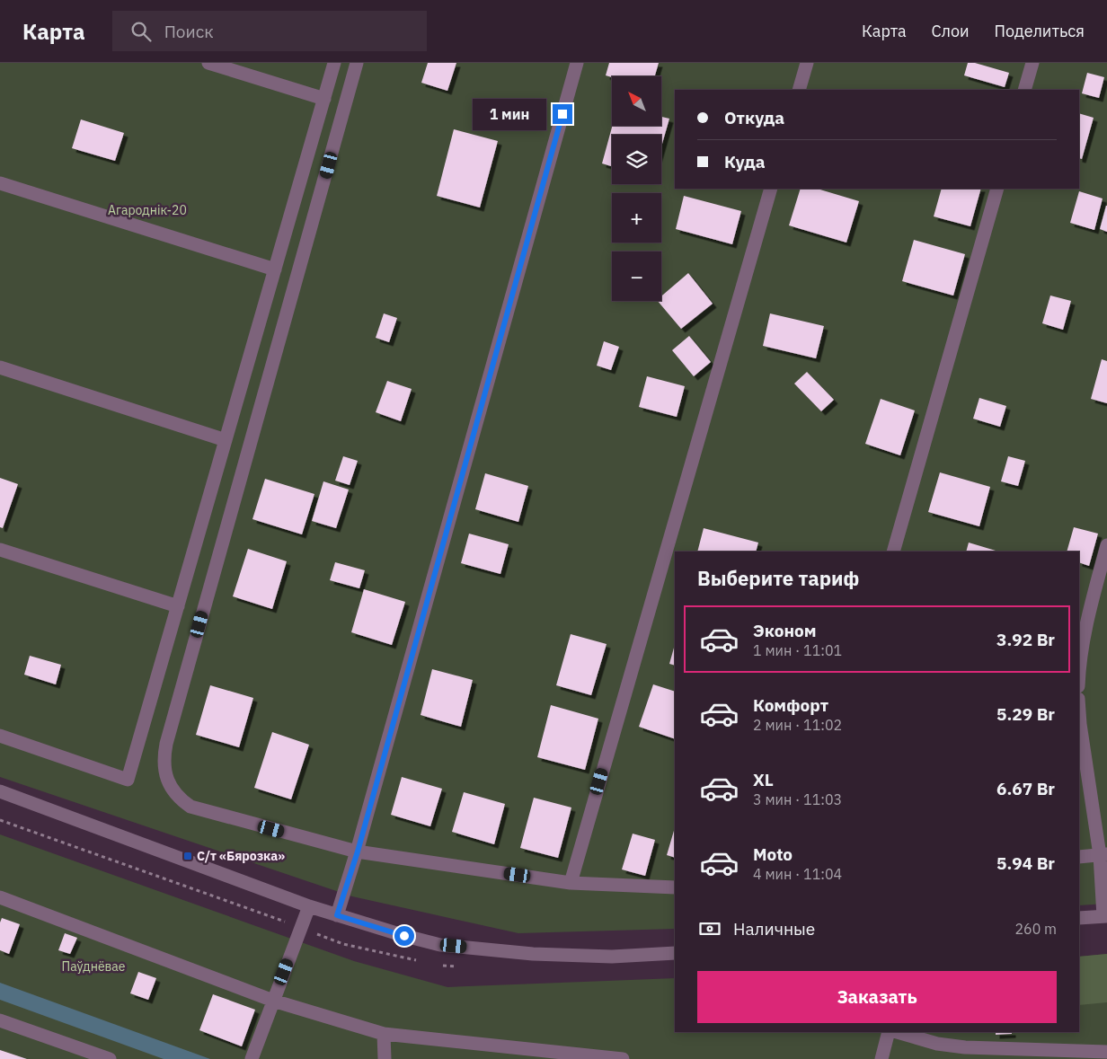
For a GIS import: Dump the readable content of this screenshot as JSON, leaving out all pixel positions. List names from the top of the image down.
{
  "parks": ["Агароднік-20", "Паўднёвае"],
  "places": {
    "transit": ["С/т «Бярозка»"]
  },
  "north": "top left",
  "page": {
    "header": "Карта",
    "search": "Поиск",
    "nav": ["Карта", "Слои", "Поделиться"],
    "map_buttons": ["+", "−"],
    "banner": ["Откуда", "Куда"],
    "bubble": "1 мин",
    "heading": "Выберите тариф",
    "list": [
      {
        "name": "Эконом",
        "note": "1 мин · 11:01",
        "value": "3.92 Br"
      },
      {
        "name": "Комфорт",
        "note": "2 мин · 11:02",
        "value": "5.29 Br"
      },
      {
        "name": "XL",
        "note": "3 мин · 11:03",
        "value": "6.67 Br"
      },
      {
        "name": "Moto",
        "note": "4 мин · 11:04",
        "value": "5.94 Br"
      }
    ],
    "pay": ["Наличные", "260 m"],
    "buttons": "Заказать"
  }
}
